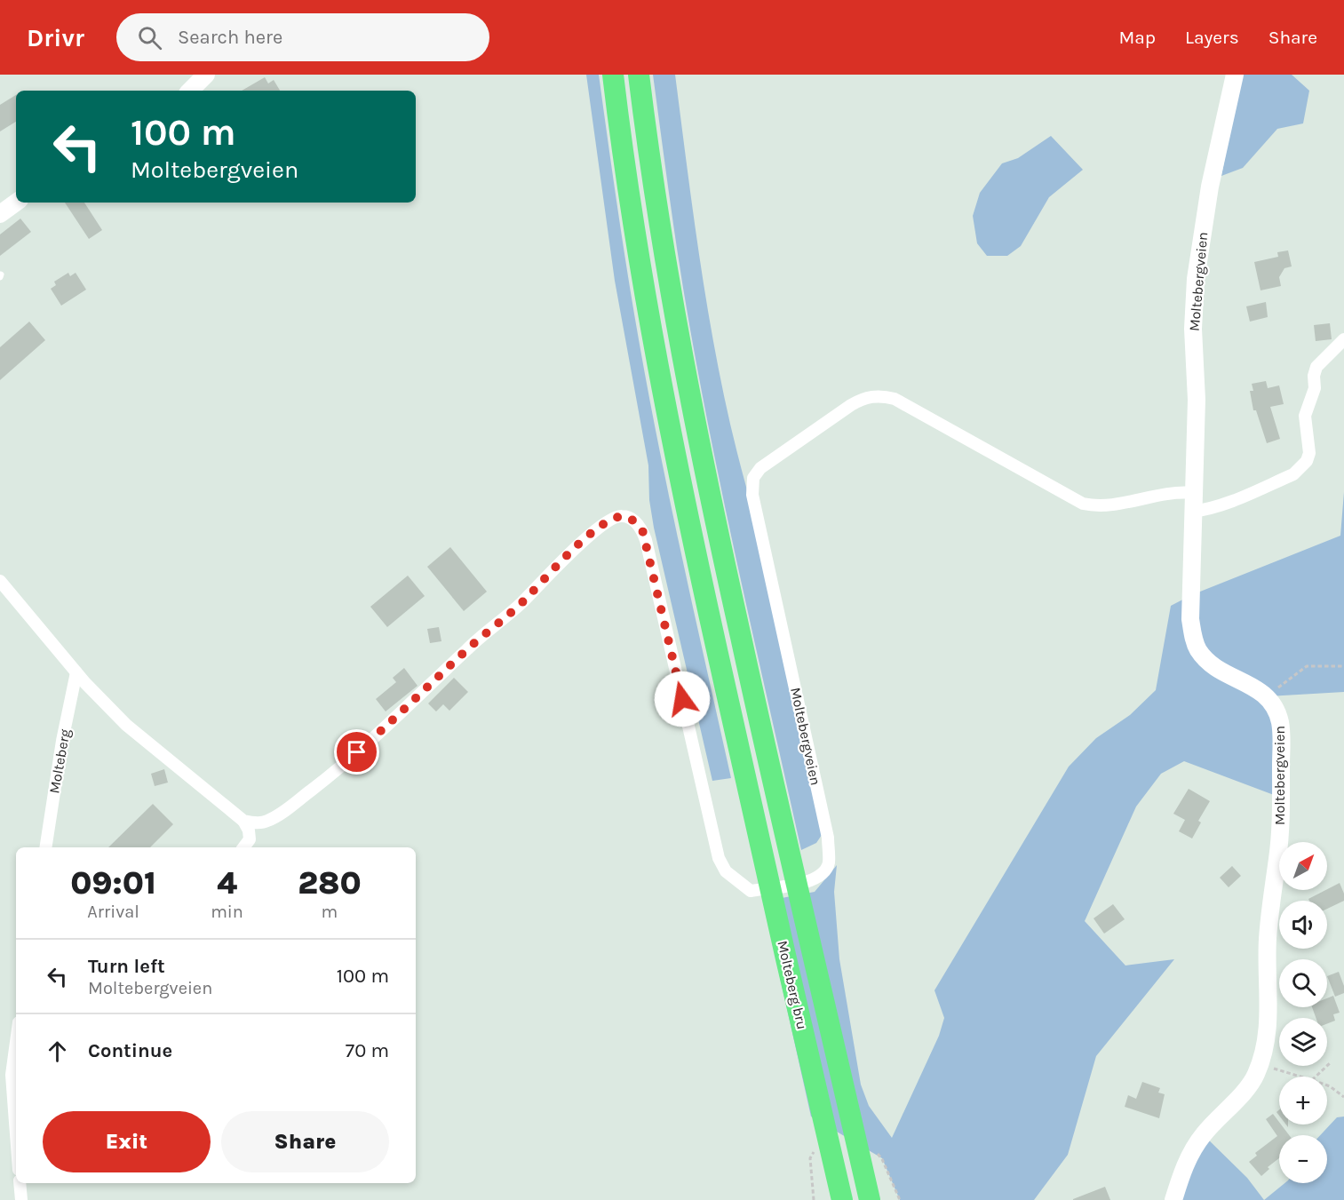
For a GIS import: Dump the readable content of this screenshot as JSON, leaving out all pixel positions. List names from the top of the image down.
{
  "streets": {
    "highway": ["Molteberg bru"],
    "main road": ["Moltebergveien"],
    "street": ["Molteberg"]
  },
  "north": "top right",
  "page": {
    "header": "Drivr",
    "search": "Search here",
    "nav": ["Map", "Layers", "Share"],
    "turn": ["100 m", "Moltebergveien"],
    "map_buttons": ["+", "−"],
    "eta": [
      "09:01",
      "Arrival",
      "4",
      "min",
      "280",
      "m"
    ],
    "list": [
      {
        "name": "Turn left",
        "note": "Moltebergveien",
        "value": "100 m"
      },
      {
        "name": "Continue",
        "value": "70 m"
      }
    ],
    "buttons": ["Exit", "Share"]
  }
}
